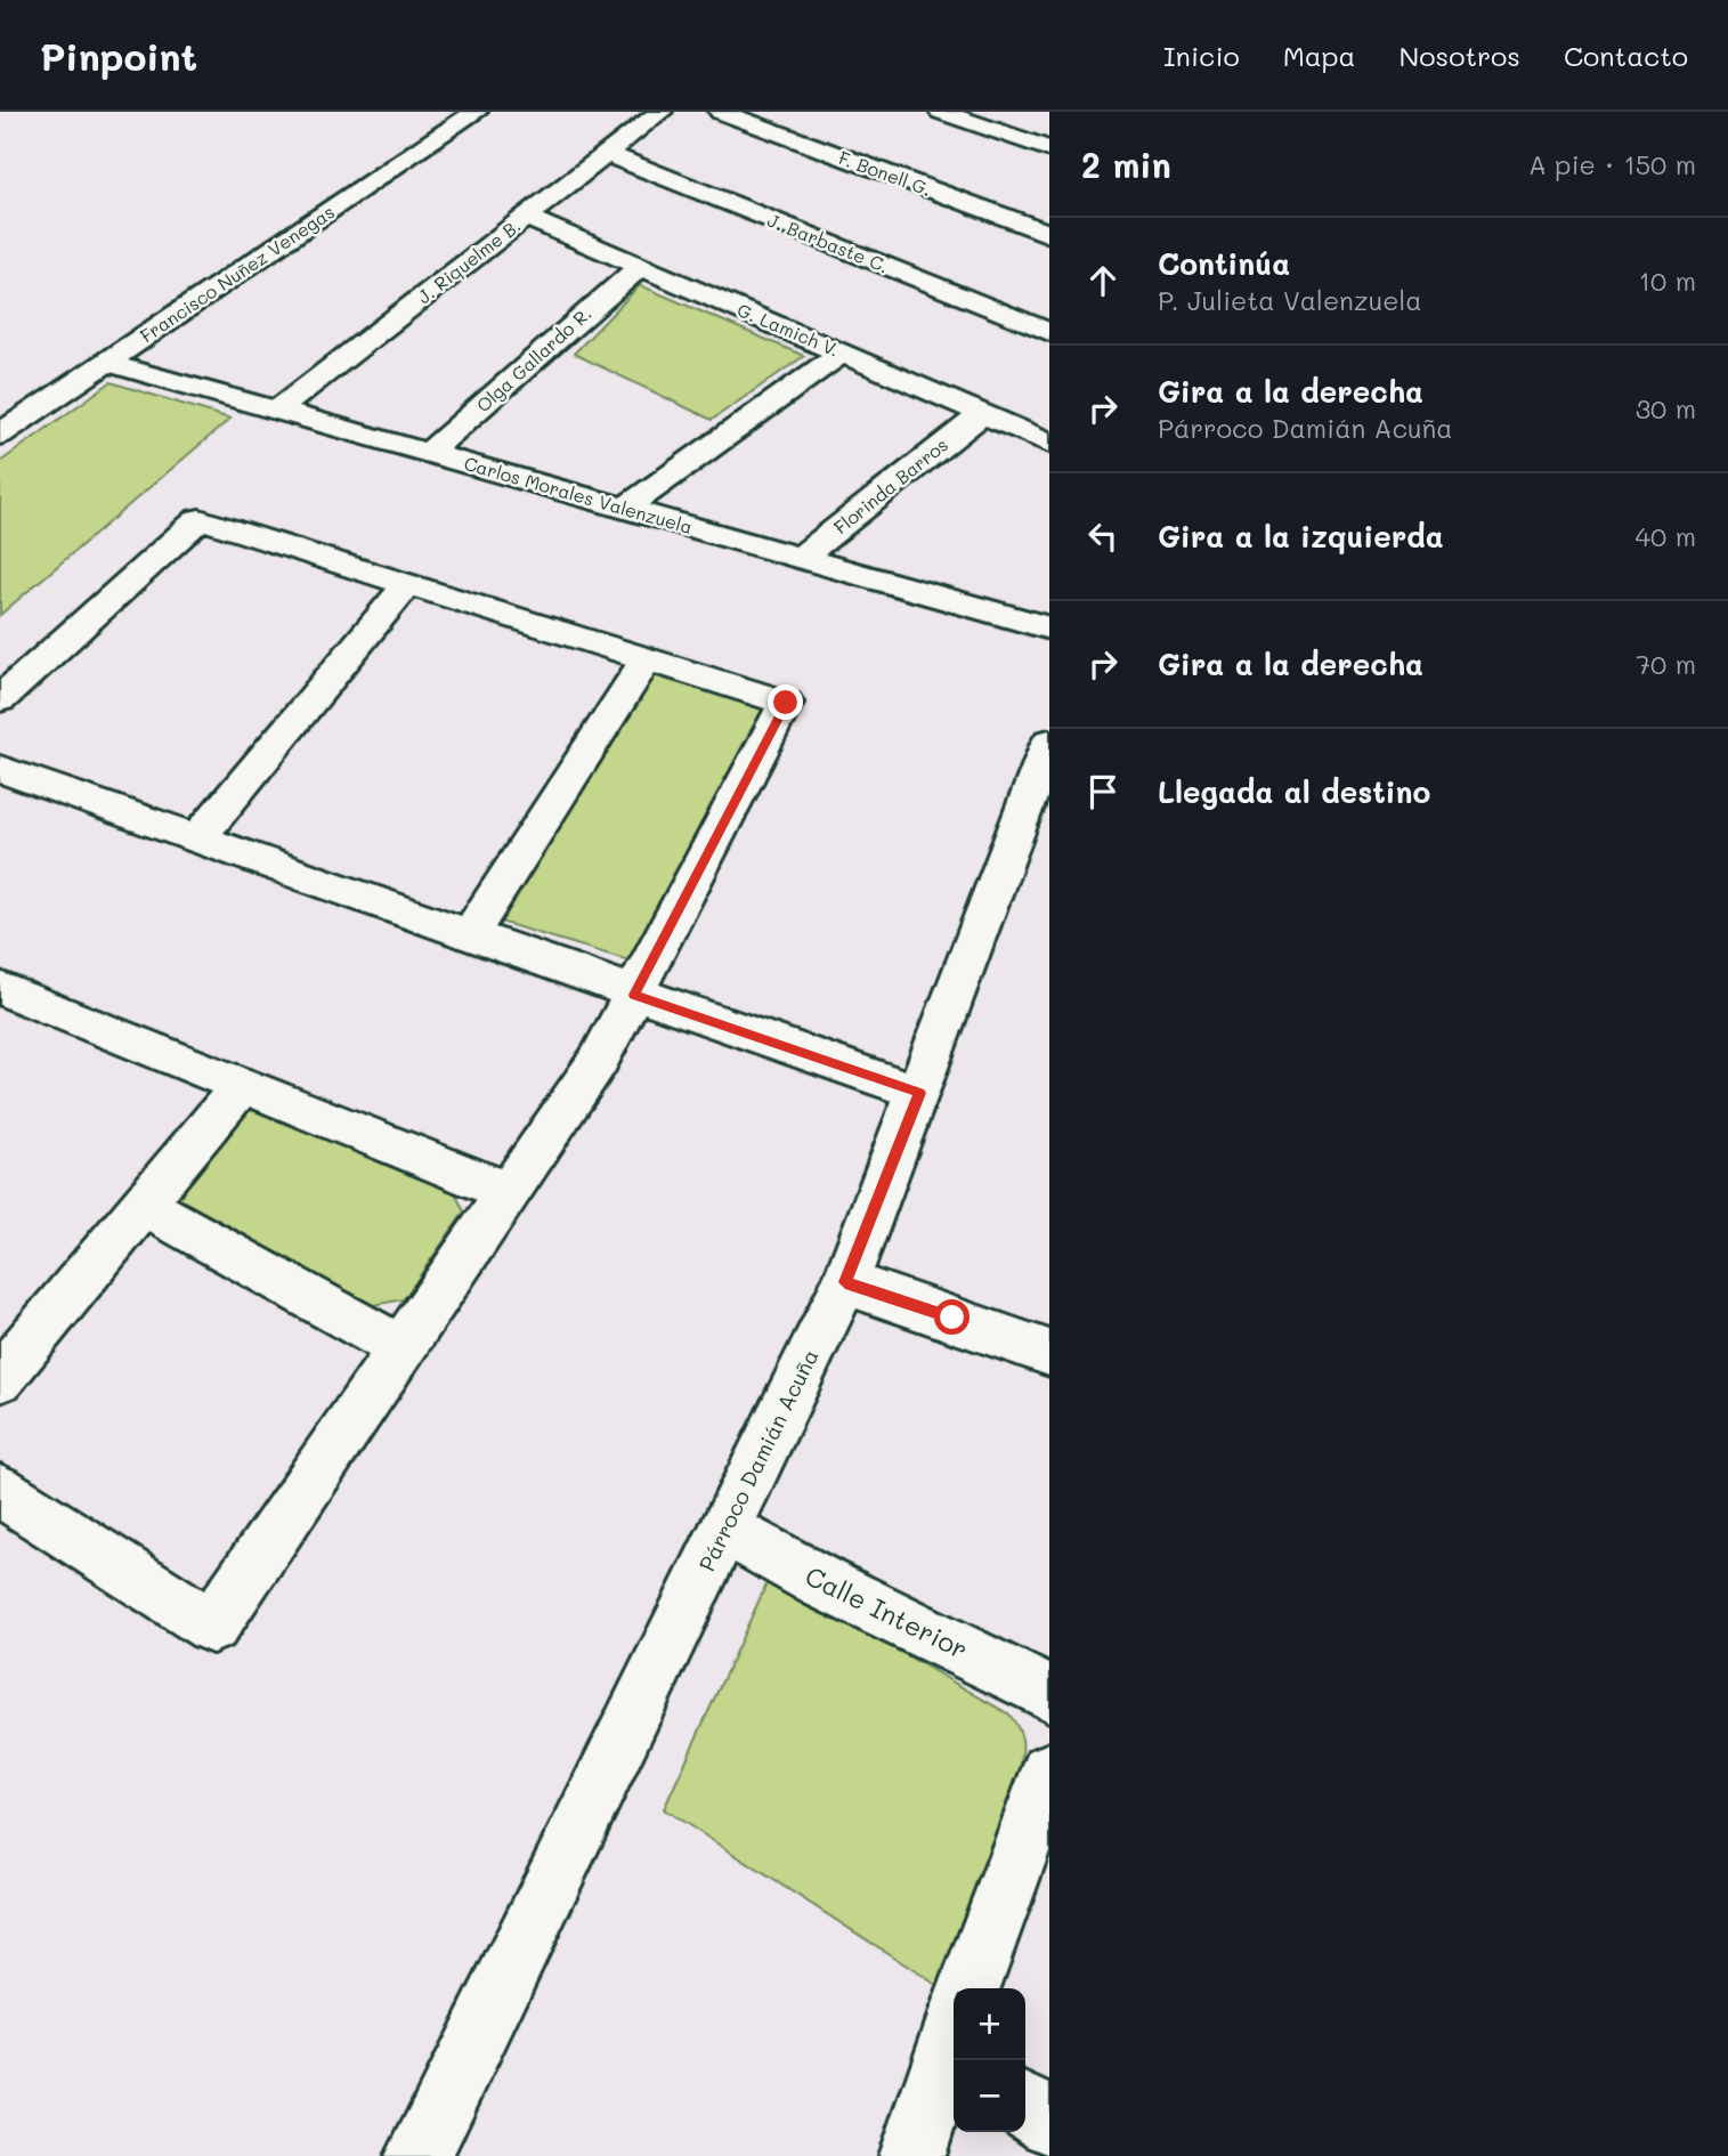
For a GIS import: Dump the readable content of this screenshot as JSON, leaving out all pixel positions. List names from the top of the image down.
{
  "streets": {
    "street": [
      "F. Bonell G.",
      "J. Barbaste C.",
      "J. Riquelme B.",
      "Francisco Nuñez Venegas",
      "G. Lamich V.",
      "Olga Gallardo R.",
      "Florinda Barros",
      "Carlos Morales Valenzuela",
      "Párroco Damián Acuña",
      "Calle Interior"
    ]
  },
  "crossings": [
    ["J. Barbaste C.", "J. Riquelme B."],
    ["J. Riquelme B.", "G. Lamich V."],
    ["J. Riquelme B.", "Carlos Morales Valenzuela"],
    ["Francisco Nuñez Venegas", "Carlos Morales Valenzuela"],
    ["G. Lamich V.", "Olga Gallardo R."],
    ["G. Lamich V.", "Florinda Barros"],
    ["Olga Gallardo R.", "Carlos Morales Valenzuela"],
    ["Florinda Barros", "Carlos Morales Valenzuela"],
    ["Párroco Damián Acuña", "Calle Interior"]
  ],
  "page": {
    "header": "Pinpoint",
    "nav": [
      "Inicio",
      "Mapa",
      "Nosotros",
      "Contacto"
    ],
    "heading": ["2 min", "A pie · 150 m"],
    "list": [
      ["Continúa", "P. Julieta Valenzuela", "10 m"],
      ["Gira a la derecha", "Párroco Damián Acuña", "30 m"],
      ["Gira a la izquierda", "40 m"],
      ["Gira a la derecha", "70 m"],
      "Llegada al destino"
    ],
    "map_buttons": ["+", "−"]
  }
}
